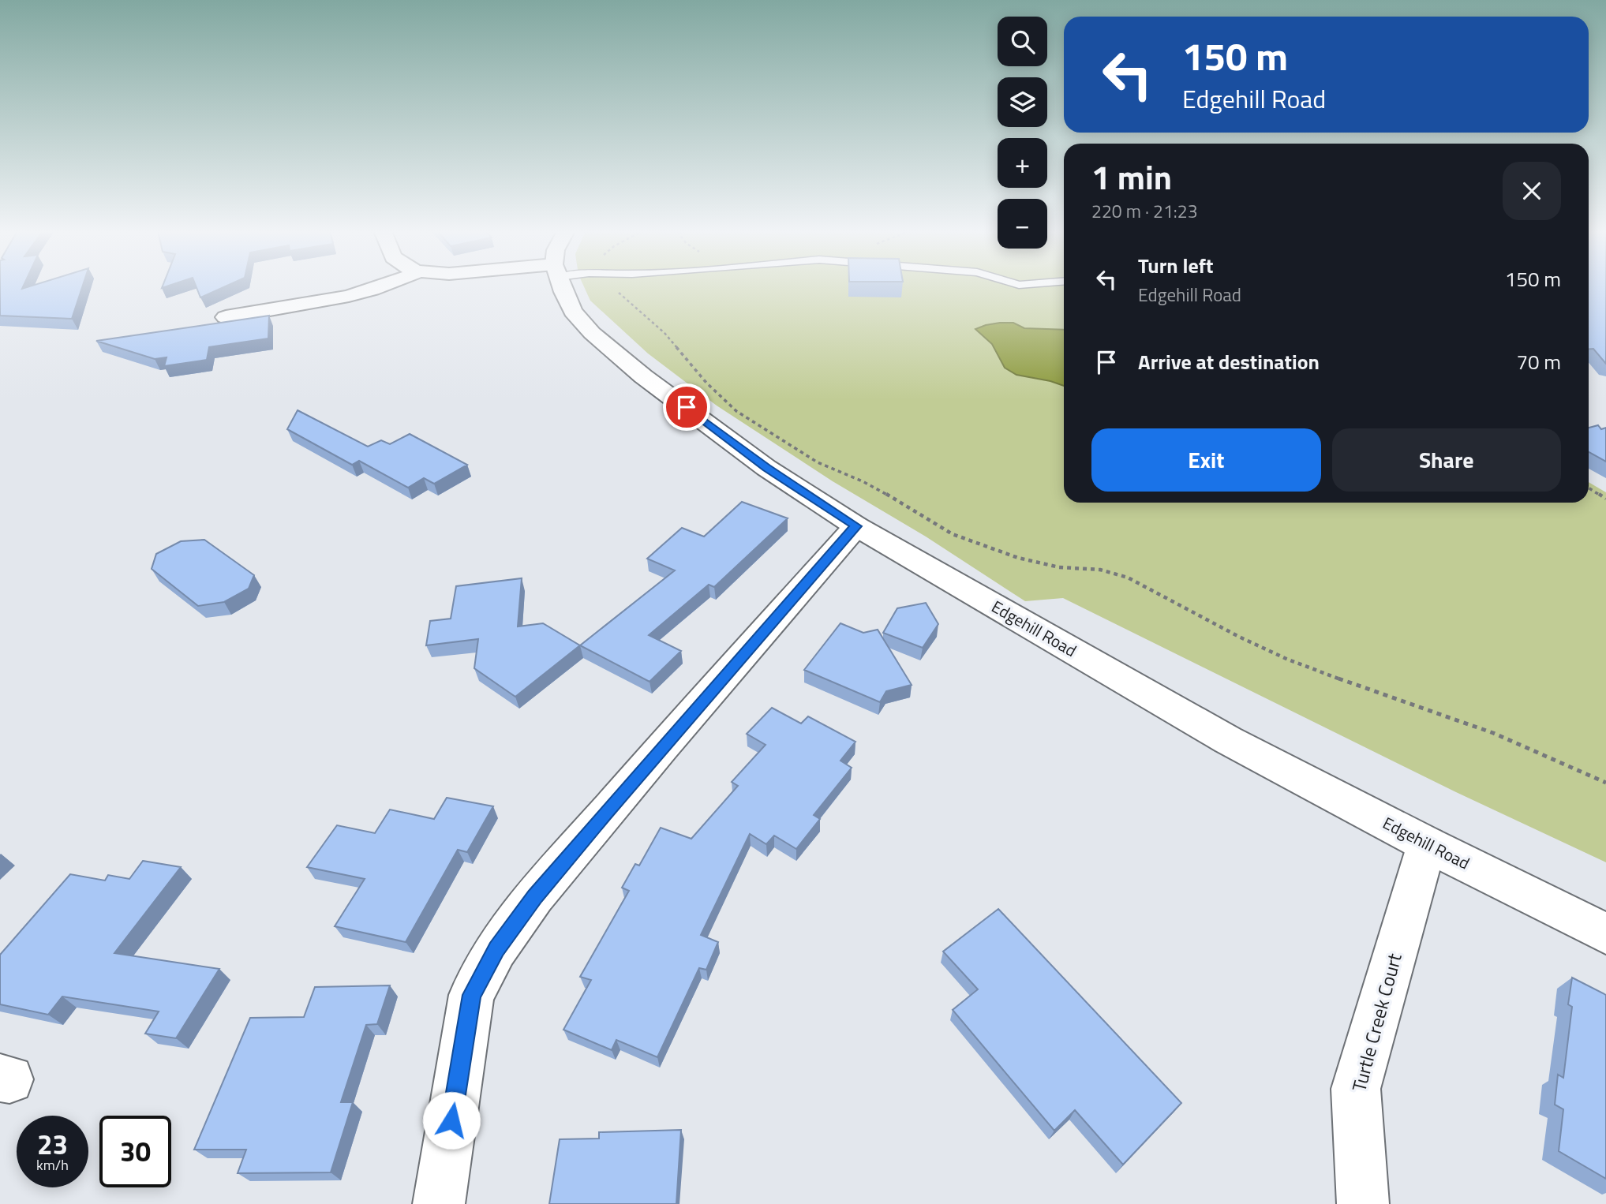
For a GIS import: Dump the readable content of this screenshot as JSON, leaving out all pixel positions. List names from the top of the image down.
{
  "streets": {
    "street": ["Edgehill Road", "Turtle Creek Court"]
  },
  "crossings": [
    ["Edgehill Road", "Turtle Creek Court"]
  ],
  "page": {
    "map_buttons": ["+", "−"],
    "turn": ["150 m", "Edgehill Road"],
    "heading": ["1 min", "220 m · 21:23"],
    "list": [
      {
        "name": "Turn left",
        "note": "Edgehill Road",
        "value": "150 m"
      },
      {
        "name": "Arrive at destination",
        "value": "70 m"
      }
    ],
    "buttons": ["Exit", "Share"],
    "speed": "23 km/h",
    "limit": "30"
  }
}
